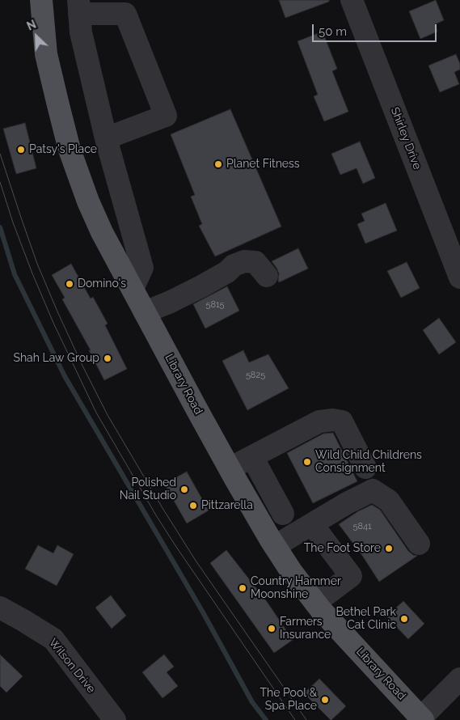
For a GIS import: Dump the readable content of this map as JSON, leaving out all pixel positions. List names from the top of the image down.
{
  "streets": {
    "main road": ["Library Road"],
    "street": ["Shirley Drive", "Wilson Drive"]
  },
  "places": [
    "Patsy's Place",
    "Planet Fitness",
    "Domino's",
    "Shah Law Group",
    "Wild Child Childrens Consignment",
    "Polished Nail Studio",
    "Pittzarella",
    "The Foot Store",
    "Country Hammer Moonshine",
    "Bethel Park Cat Clinic",
    "Farmers Insurance",
    "The Pool & Spa Place"
  ],
  "house_numbers": ["5815", "5825", "5841"],
  "scale_bar": "50 m",
  "north": "top left"
}
